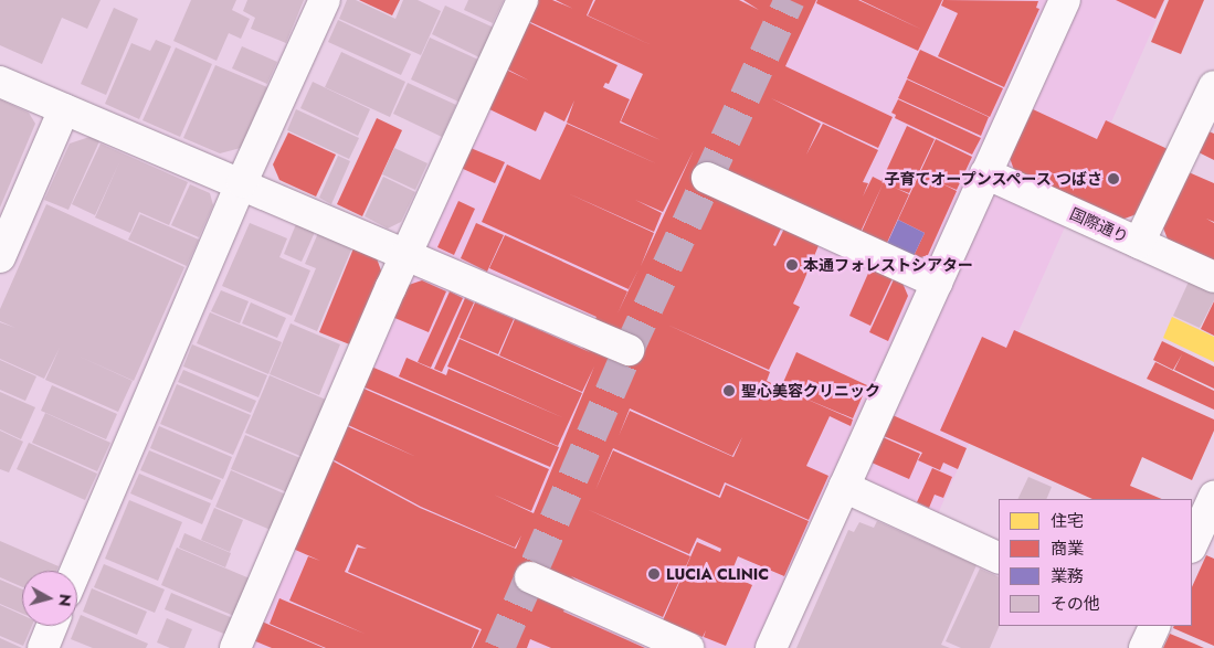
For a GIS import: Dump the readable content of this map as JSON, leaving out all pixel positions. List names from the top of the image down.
{
  "streets": {
    "street": ["国際通り"]
  },
  "places": [
    "子育てオープンスペース つばさ",
    "本通フォレストシアター",
    "聖心美容クリニック",
    "LUCIA CLINIC"
  ],
  "legend": [
    "住宅",
    "商業",
    "業務",
    "その他"
  ],
  "north": "right"
}
